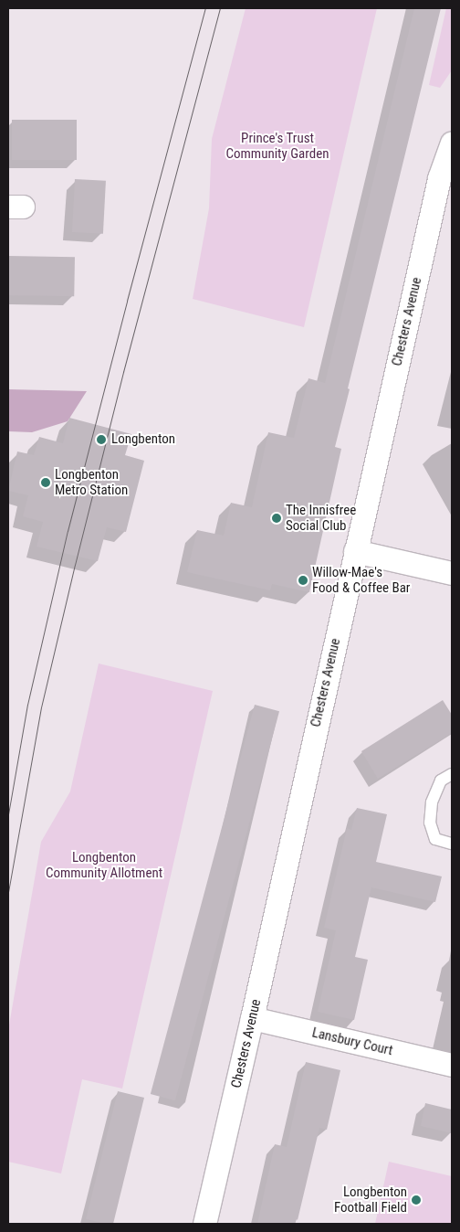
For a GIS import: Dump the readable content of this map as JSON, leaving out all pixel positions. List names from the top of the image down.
{
  "streets": {
    "street": ["Chesters Avenue", "Lansbury Court"]
  },
  "crossings": [
    ["Chesters Avenue", "Lansbury Court"]
  ],
  "parks": ["Prince's Trust Community Garden", "Longbenton Community Allotment"],
  "places": [
    "Longbenton",
    "Longbenton Metro Station",
    "The Innisfree Social Club",
    "Willow-Mae's Food & Coffee Bar",
    "Longbenton Football Field"
  ]
}
